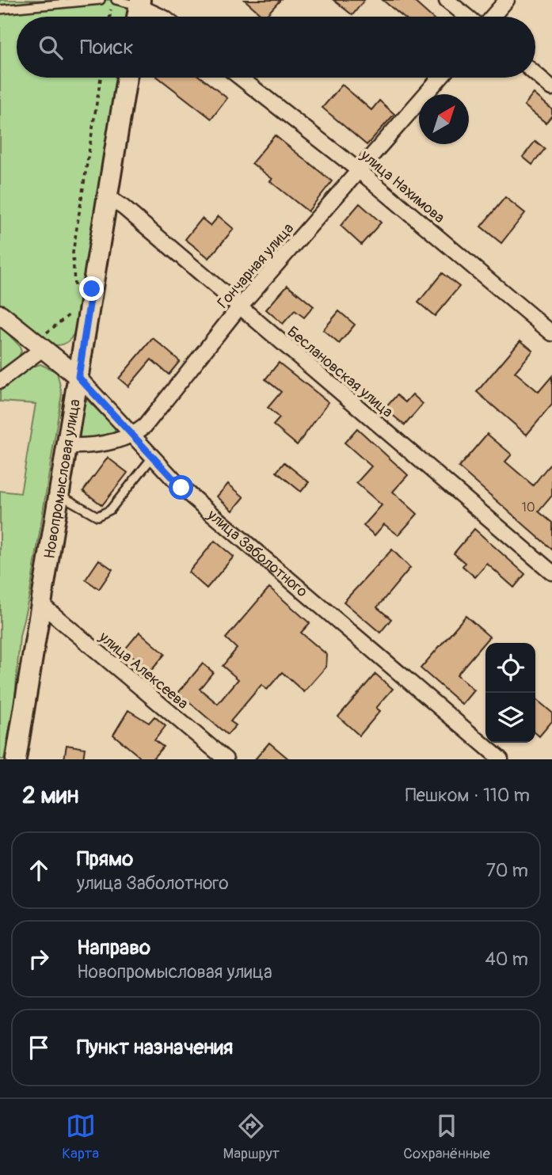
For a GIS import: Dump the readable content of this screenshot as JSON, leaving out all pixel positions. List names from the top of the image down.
{
  "streets": {
    "main road": ["Новопромысловая улица"],
    "street": [
      "улица Нахимова",
      "Гончарная улица",
      "Беслановская улица",
      "улица Заболотного",
      "улица Алексеева"
    ]
  },
  "crossings": [
    ["улица Нахимова", "Гончарная улица"],
    ["Гончарная улица", "Беслановская улица"],
    ["Гончарная улица", "Новопромысловая улица"],
    ["Гончарная улица", "улица Заболотного"],
    ["Беслановская улица", "Новопромысловая улица"],
    ["Новопромысловая улица", "улица Заболотного"],
    ["Новопромысловая улица", "улица Алексеева"]
  ],
  "house_numbers": ["10"],
  "north": "top right",
  "page": {
    "search": "Поиск",
    "heading": ["2 мин", "Пешком · 110 m"],
    "list": [
      ["Прямо", "улица Заболотного", "70 m"],
      ["Направо", "Новопромысловая улица", "40 m"],
      "Пункт назначения"
    ],
    "nav": ["Карта", "Маршрут", "Сохранённые"]
  }
}
